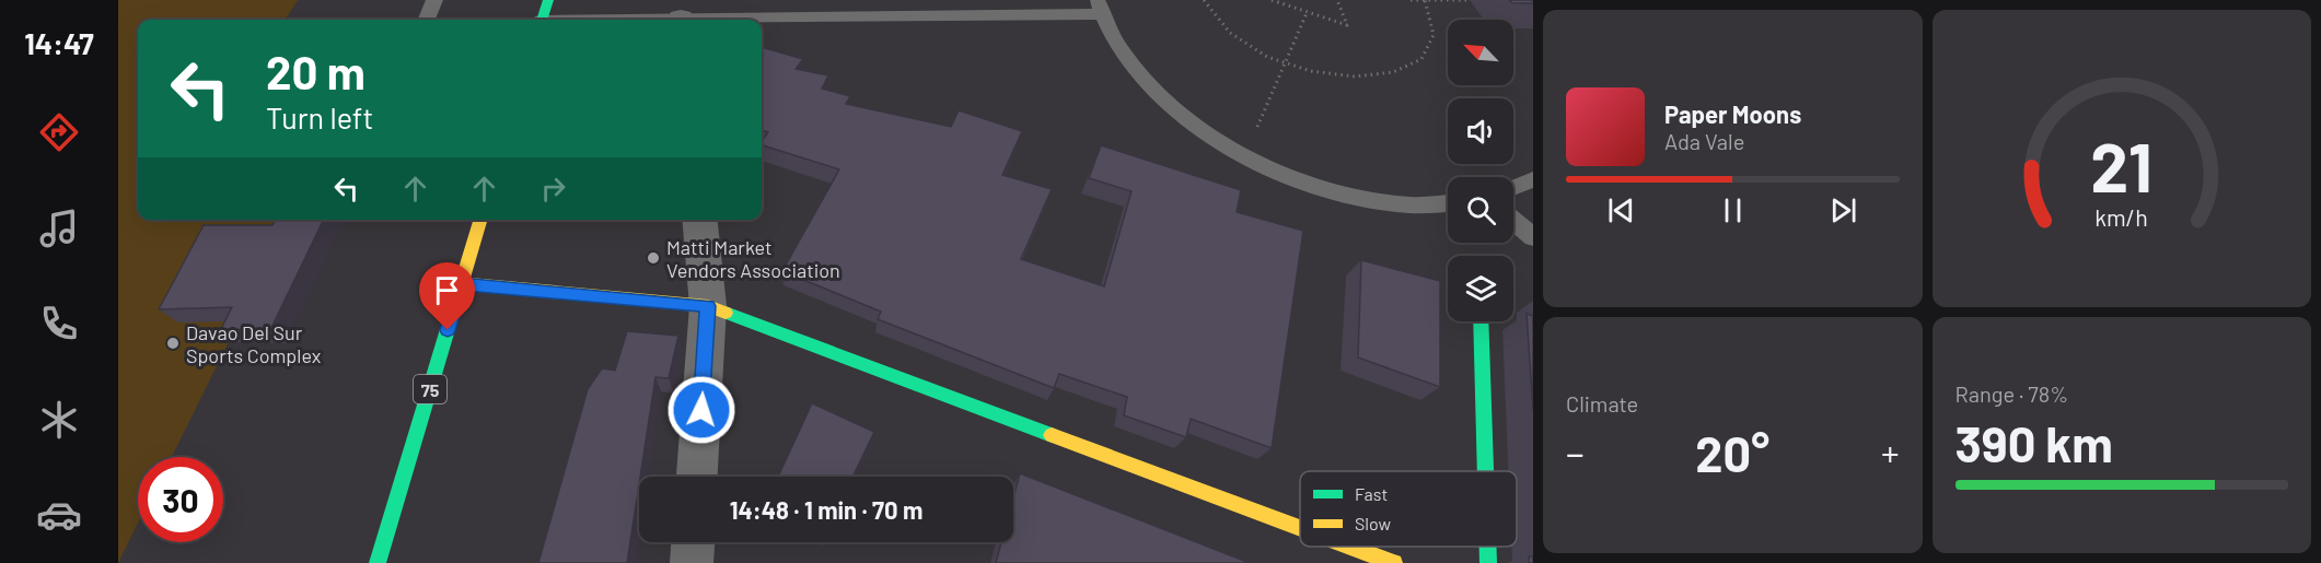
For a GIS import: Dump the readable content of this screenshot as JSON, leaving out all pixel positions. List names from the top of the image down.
{
  "streets": {
    "main road": ["75"]
  },
  "places": ["Matti Market Vendors Association", "Davao Del Sur Sports Complex"],
  "legend": ["Fast", "Slow"],
  "north": "top left",
  "page": {
    "tabs": "14:47",
    "turn": ["20 m", "Turn left"],
    "song": ["Paper Moons", "Ada Vale"],
    "tile": [
      "Climate",
      ["Range · 78%", "390 km"]
    ],
    "heat": ["−", "20°", "+"],
    "limit": "30",
    "trip": "14:48 · 1 min · 70 m",
    "gauge": ["21", "km/h"]
  }
}
